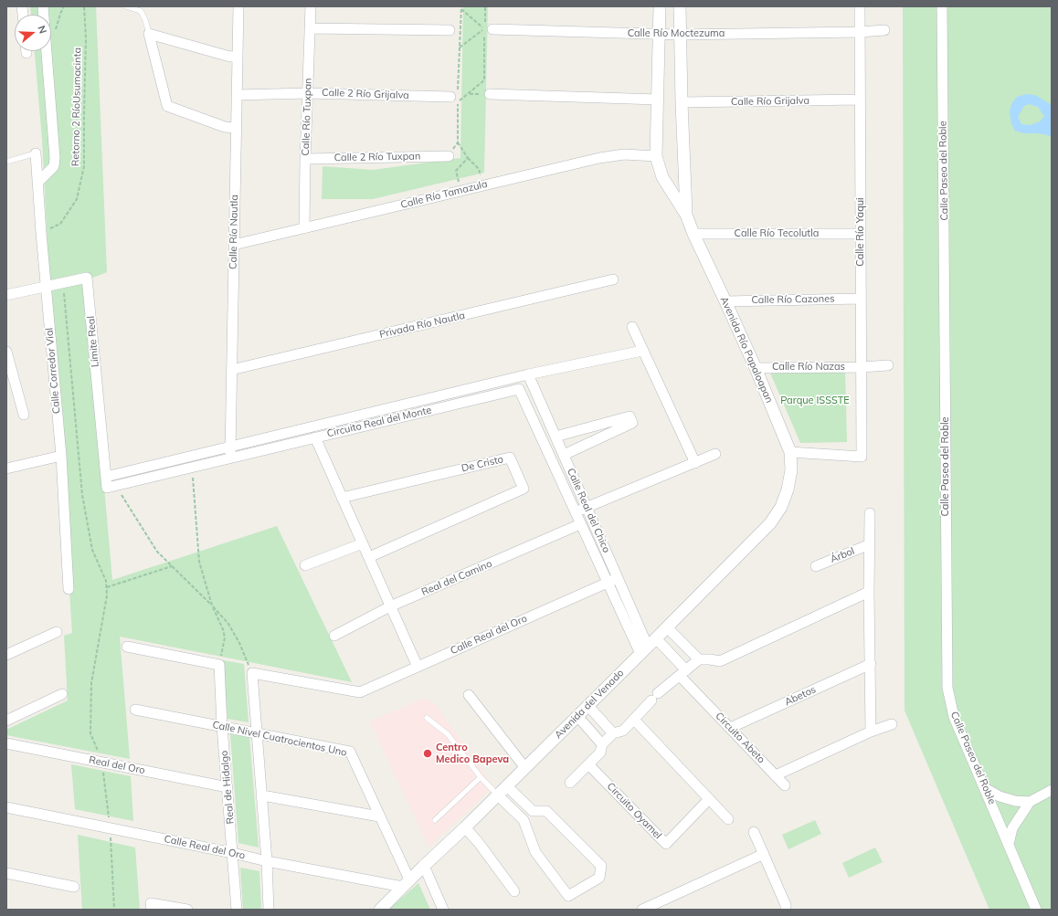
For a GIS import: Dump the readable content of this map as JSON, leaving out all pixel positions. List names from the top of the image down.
{
  "streets": {
    "street": [
      "Calle Río Moctezuma",
      "Calle 2 Río Grijalva",
      "Calle Río Grijalva",
      "Calle Río Tuxpan",
      "Calle 2 Río Tuxpan",
      "Calle Paseo del Roble",
      "Calle Río Tamazula",
      "Calle Río Nautla",
      "Calle Río Yaqui",
      "Calle Río Tecolutla",
      "Calle Río Cazones",
      "Privada Río Nautla",
      "Límite Real",
      "Avenida Río Papaloapan",
      "Calle Río Nazas",
      "Calle Corredor Vial",
      "Circuito Real del Monte",
      "De Cristo",
      "Calle Real del Chico",
      "Árbol",
      "Real del Camino",
      "Calle Real del Oro",
      "Abetos",
      "Avenida del Venado",
      "Circuito Abeto",
      "Calle Nivel Cuatrocientos Uno",
      "Real del Oro",
      "Real de Hidalgo",
      "Circuito Oyamel"
    ],
    "path": ["Retorno 2 RíoUsumacinta"]
  },
  "crossings": [
    ["Calle Río Moctezuma", "Calle Río Yaqui"],
    ["Calle Río Moctezuma", "Avenida Río Papaloapan"],
    ["Calle 2 Río Grijalva", "Calle Río Tuxpan"],
    ["Calle 2 Río Grijalva", "Calle Río Nautla"],
    ["Calle Río Grijalva", "Calle Río Yaqui"],
    ["Calle Río Grijalva", "Avenida Río Papaloapan"],
    ["Retorno 2 RíoUsumacinta", "Calle Corredor Vial"],
    ["Calle Río Tuxpan", "Calle 2 Río Tuxpan"],
    ["Calle Río Tuxpan", "Calle Río Tamazula"],
    ["Calle Río Tamazula", "Calle Río Nautla"],
    ["Calle Río Tamazula", "Avenida Río Papaloapan"],
    ["Calle Río Nautla", "Privada Río Nautla"],
    ["Calle Río Nautla", "Circuito Real del Monte"],
    ["Calle Río Yaqui", "Calle Río Tecolutla"],
    ["Calle Río Yaqui", "Calle Río Cazones"],
    ["Calle Río Yaqui", "Avenida Río Papaloapan"],
    ["Calle Río Yaqui", "Calle Río Nazas"],
    ["Calle Río Tecolutla", "Avenida Río Papaloapan"],
    ["Calle Río Cazones", "Avenida Río Papaloapan"],
    ["Límite Real", "Calle Corredor Vial"],
    ["Límite Real", "Circuito Real del Monte"],
    ["Avenida Río Papaloapan", "Calle Río Nazas"],
    ["Avenida Río Papaloapan", "Avenida del Venado"],
    ["Circuito Real del Monte", "Calle Real del Chico"],
    ["Circuito Real del Monte", "Real del Camino"],
    ["Circuito Real del Monte", "Calle Real del Oro"],
    ["Circuito Real del Monte", "Avenida del Venado"],
    ["Circuito Real del Monte", "Circuito Abeto"],
    ["Calle Real del Chico", "Calle Real del Oro"],
    ["Calle Real del Chico", "Avenida del Venado"],
    ["Calle Real del Chico", "Circuito Abeto"],
    ["Calle Real del Oro", "Avenida del Venado"],
    ["Calle Real del Oro", "Calle Nivel Cuatrocientos Uno"],
    ["Calle Real del Oro", "Real de Hidalgo"],
    ["Abetos", "Circuito Abeto"],
    ["Avenida del Venado", "Circuito Abeto"],
    ["Avenida del Venado", "Calle Nivel Cuatrocientos Uno"],
    ["Calle Nivel Cuatrocientos Uno", "Real de Hidalgo"],
    ["Real del Oro", "Real de Hidalgo"]
  ],
  "parks": ["Parque ISSSTE"],
  "places": ["Centro Medico Bapeva"],
  "north": "right"
}
